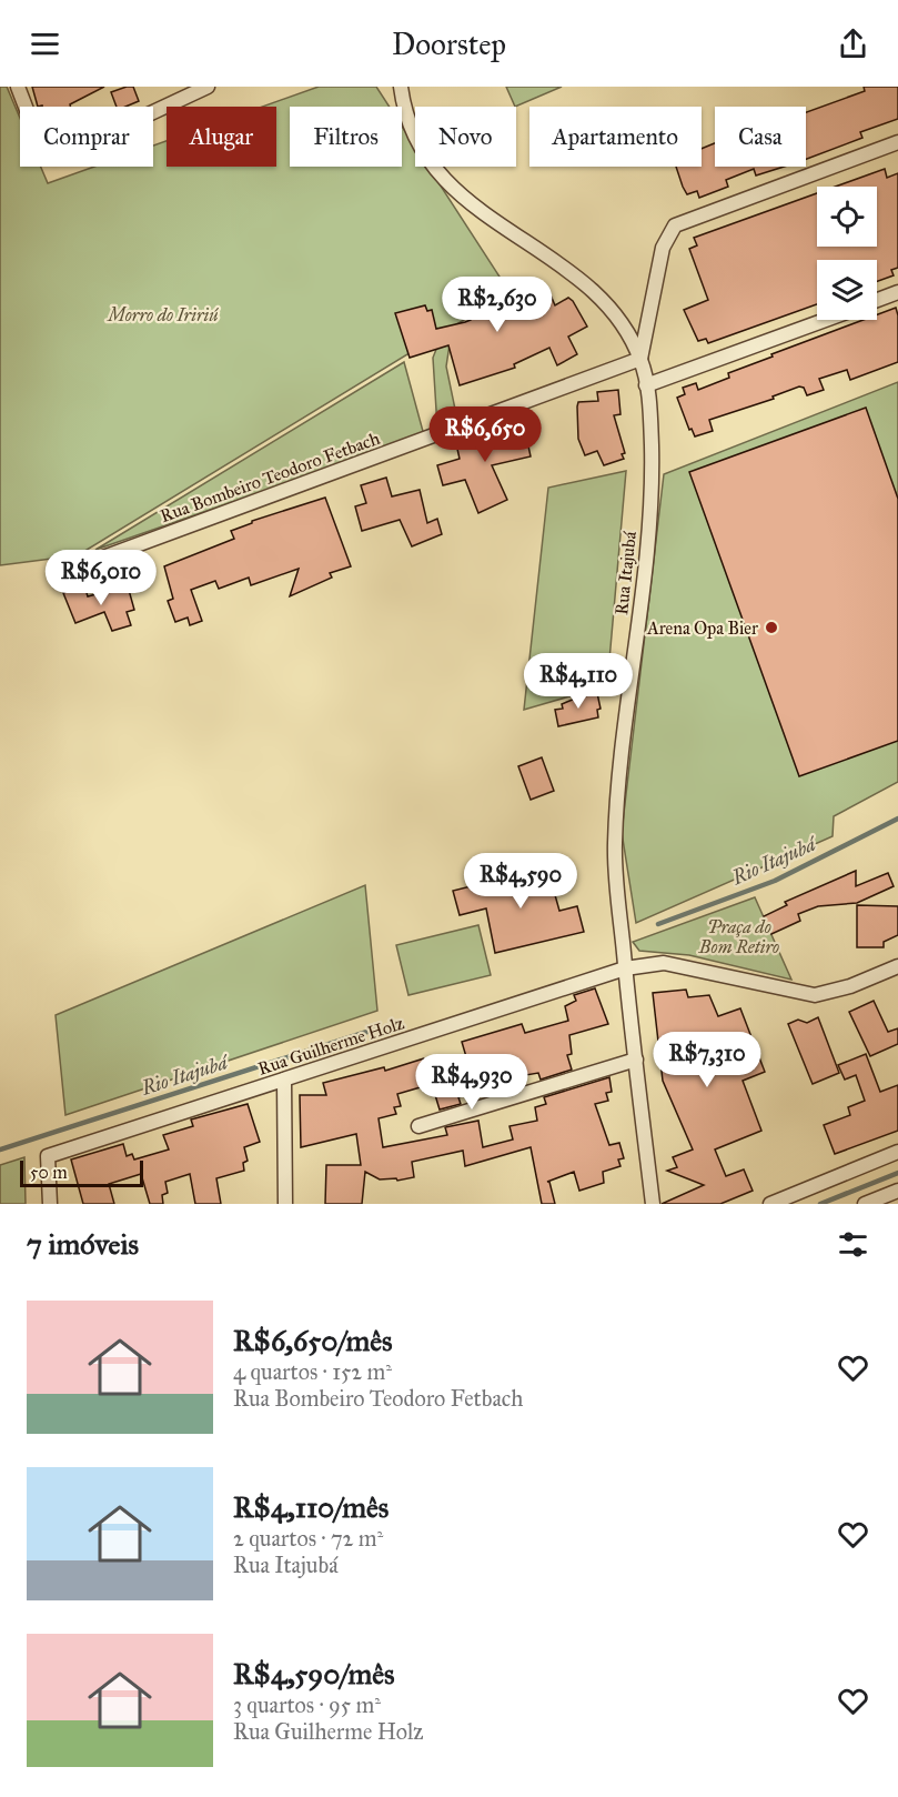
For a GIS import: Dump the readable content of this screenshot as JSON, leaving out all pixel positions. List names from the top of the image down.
{
  "streets": {
    "street": ["Rua Bombeiro Teodoro Fetbach", "Rua Itajubá", "Rua Guilherme Holz"]
  },
  "crossings": [
    ["Rua Bombeiro Teodoro Fetbach", "Rua Itajubá"],
    ["Rua Itajubá", "Rua Guilherme Holz"]
  ],
  "water": ["Rio Itajubá"],
  "parks": ["Morro do Iririú", "Praça do Bom Retiro"],
  "places": ["Arena Opa Bier"],
  "scale_bar": "50 m",
  "page": {
    "header": "Doorstep",
    "chip": [
      "Comprar",
      "Alugar",
      "Filtros",
      "Novo",
      "Apartamento",
      "Casa"
    ],
    "price": [
      "R$2,630",
      "R$6,650",
      "R$6,010",
      "R$4,110",
      "R$4,590",
      "R$7,310",
      "R$4,930"
    ],
    "scale": "50 m",
    "heading": "7 imóveis",
    "list": [
      {
        "name": "R$6,650/mês",
        "note": "4 quartos · 152 m² · Rua Bombeiro Teodoro Fetbach"
      },
      {
        "name": "R$4,110/mês",
        "note": "2 quartos · 72 m² · Rua Itajubá"
      },
      {
        "name": "R$4,590/mês",
        "note": "3 quartos · 95 m² · Rua Guilherme Holz"
      }
    ]
  }
}
